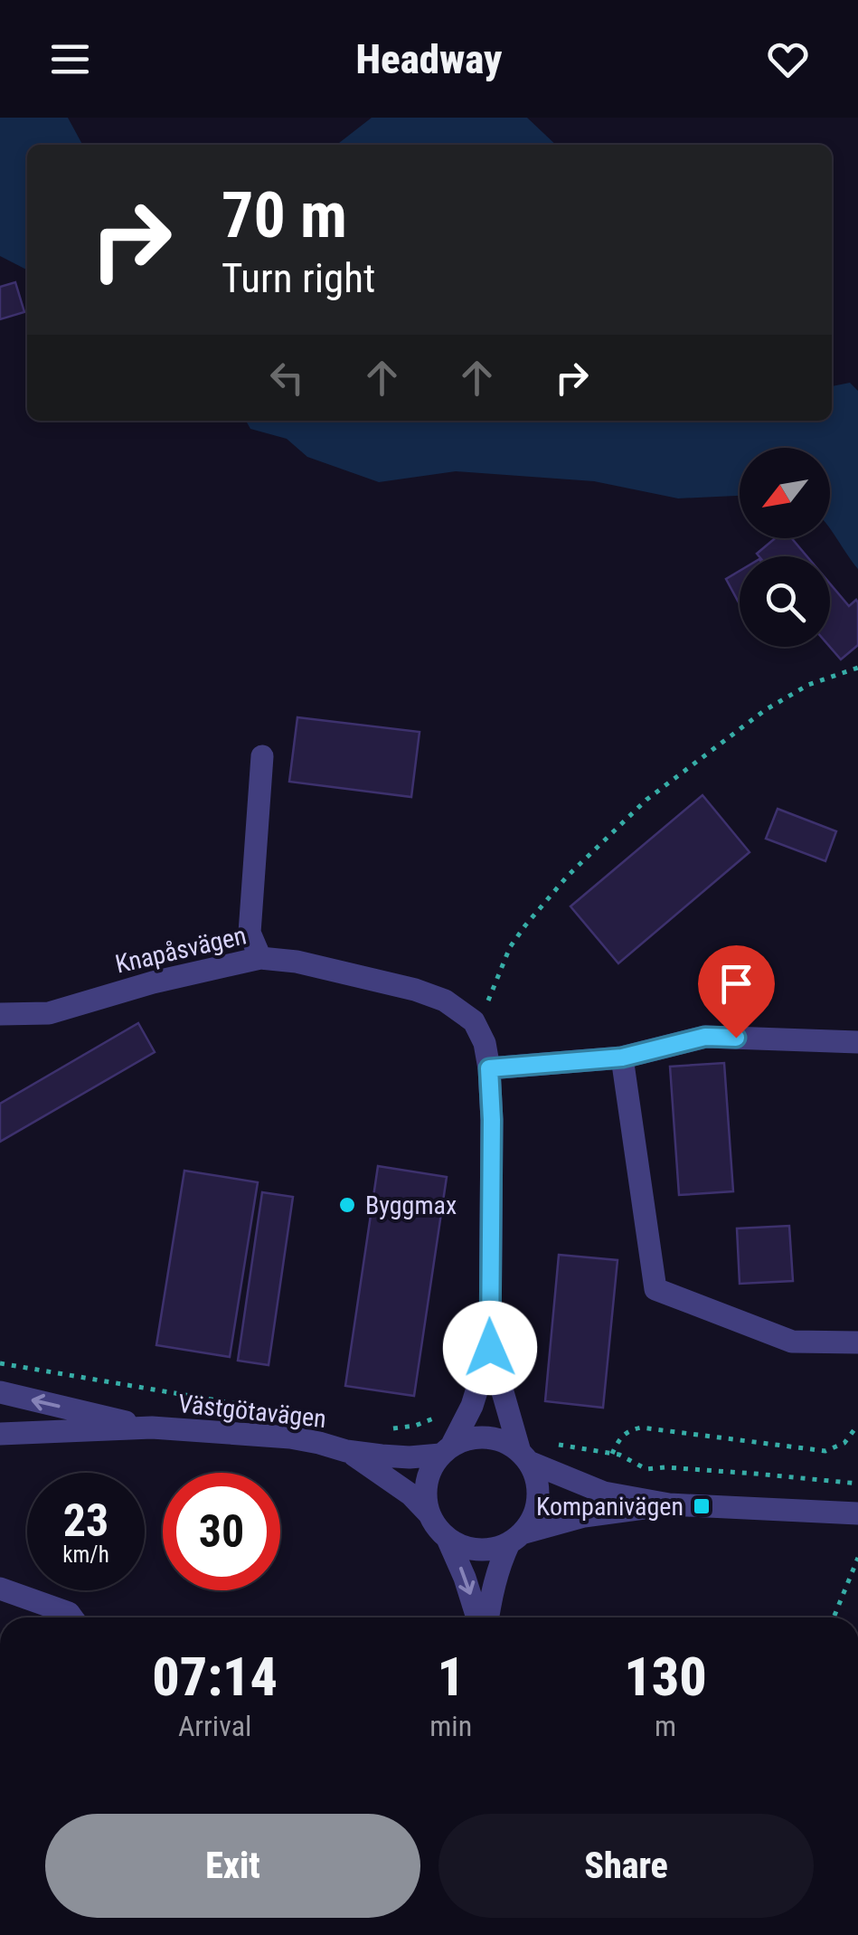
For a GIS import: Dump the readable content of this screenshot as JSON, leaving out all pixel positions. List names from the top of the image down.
{
  "streets": {
    "street": ["Knapåsvägen", "Västgötavägen"]
  },
  "places": {
    "other": ["Byggmax"],
    "transit": ["Kompanivägen"]
  },
  "north": "bottom left",
  "page": {
    "header": "Headway",
    "turn": ["70 m", "Turn right"],
    "speed": "23 km/h",
    "limit": "30",
    "eta": [
      "07:14",
      "Arrival",
      "1",
      "min",
      "130",
      "m"
    ],
    "buttons": ["Exit", "Share"]
  }
}
